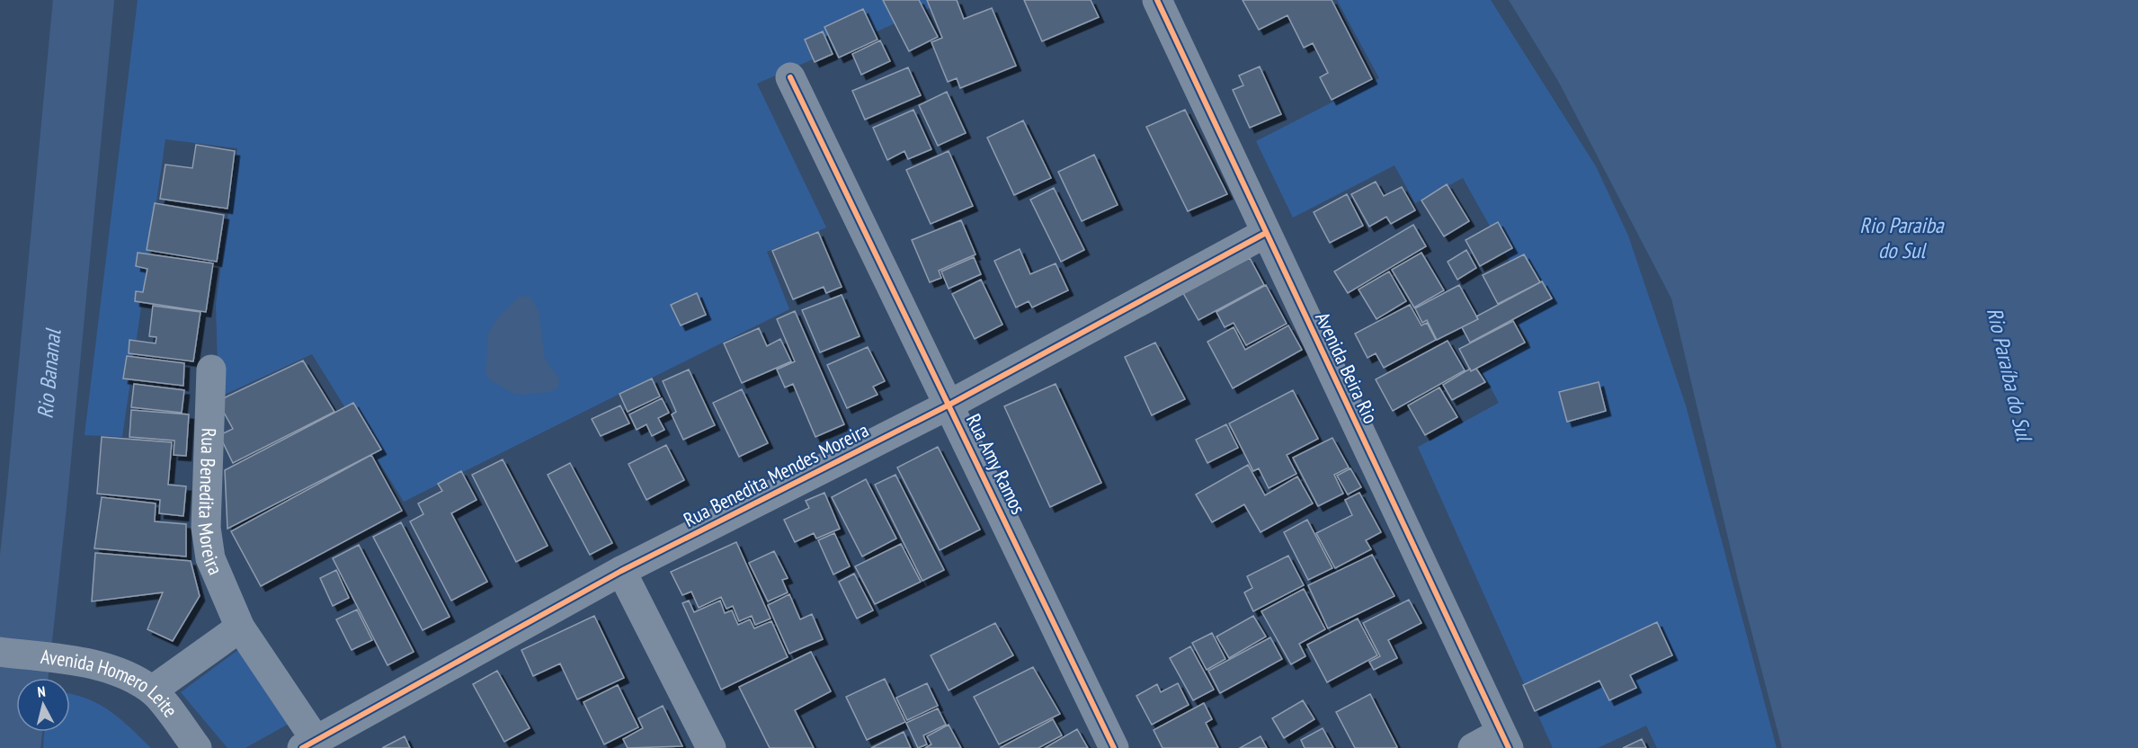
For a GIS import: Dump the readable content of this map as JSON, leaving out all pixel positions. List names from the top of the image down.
{
  "streets": {
    "street": [
      "Avenida Beira Rio",
      "Rua Amy Ramos",
      "Rua Benedita Mendes Moreira",
      "Rua Benedita Moreira",
      "Avenida Homero Leite"
    ]
  },
  "crossings": [
    ["Avenida Beira Rio", "Rua Benedita Mendes Moreira"],
    ["Rua Amy Ramos", "Rua Benedita Mendes Moreira"],
    ["Rua Benedita Mendes Moreira", "Rua Benedita Moreira"]
  ],
  "water": ["Rio Paraiba do Sul", "Rio Bananal", "Rio Paraíba do Sul"],
  "north": "top"
}
